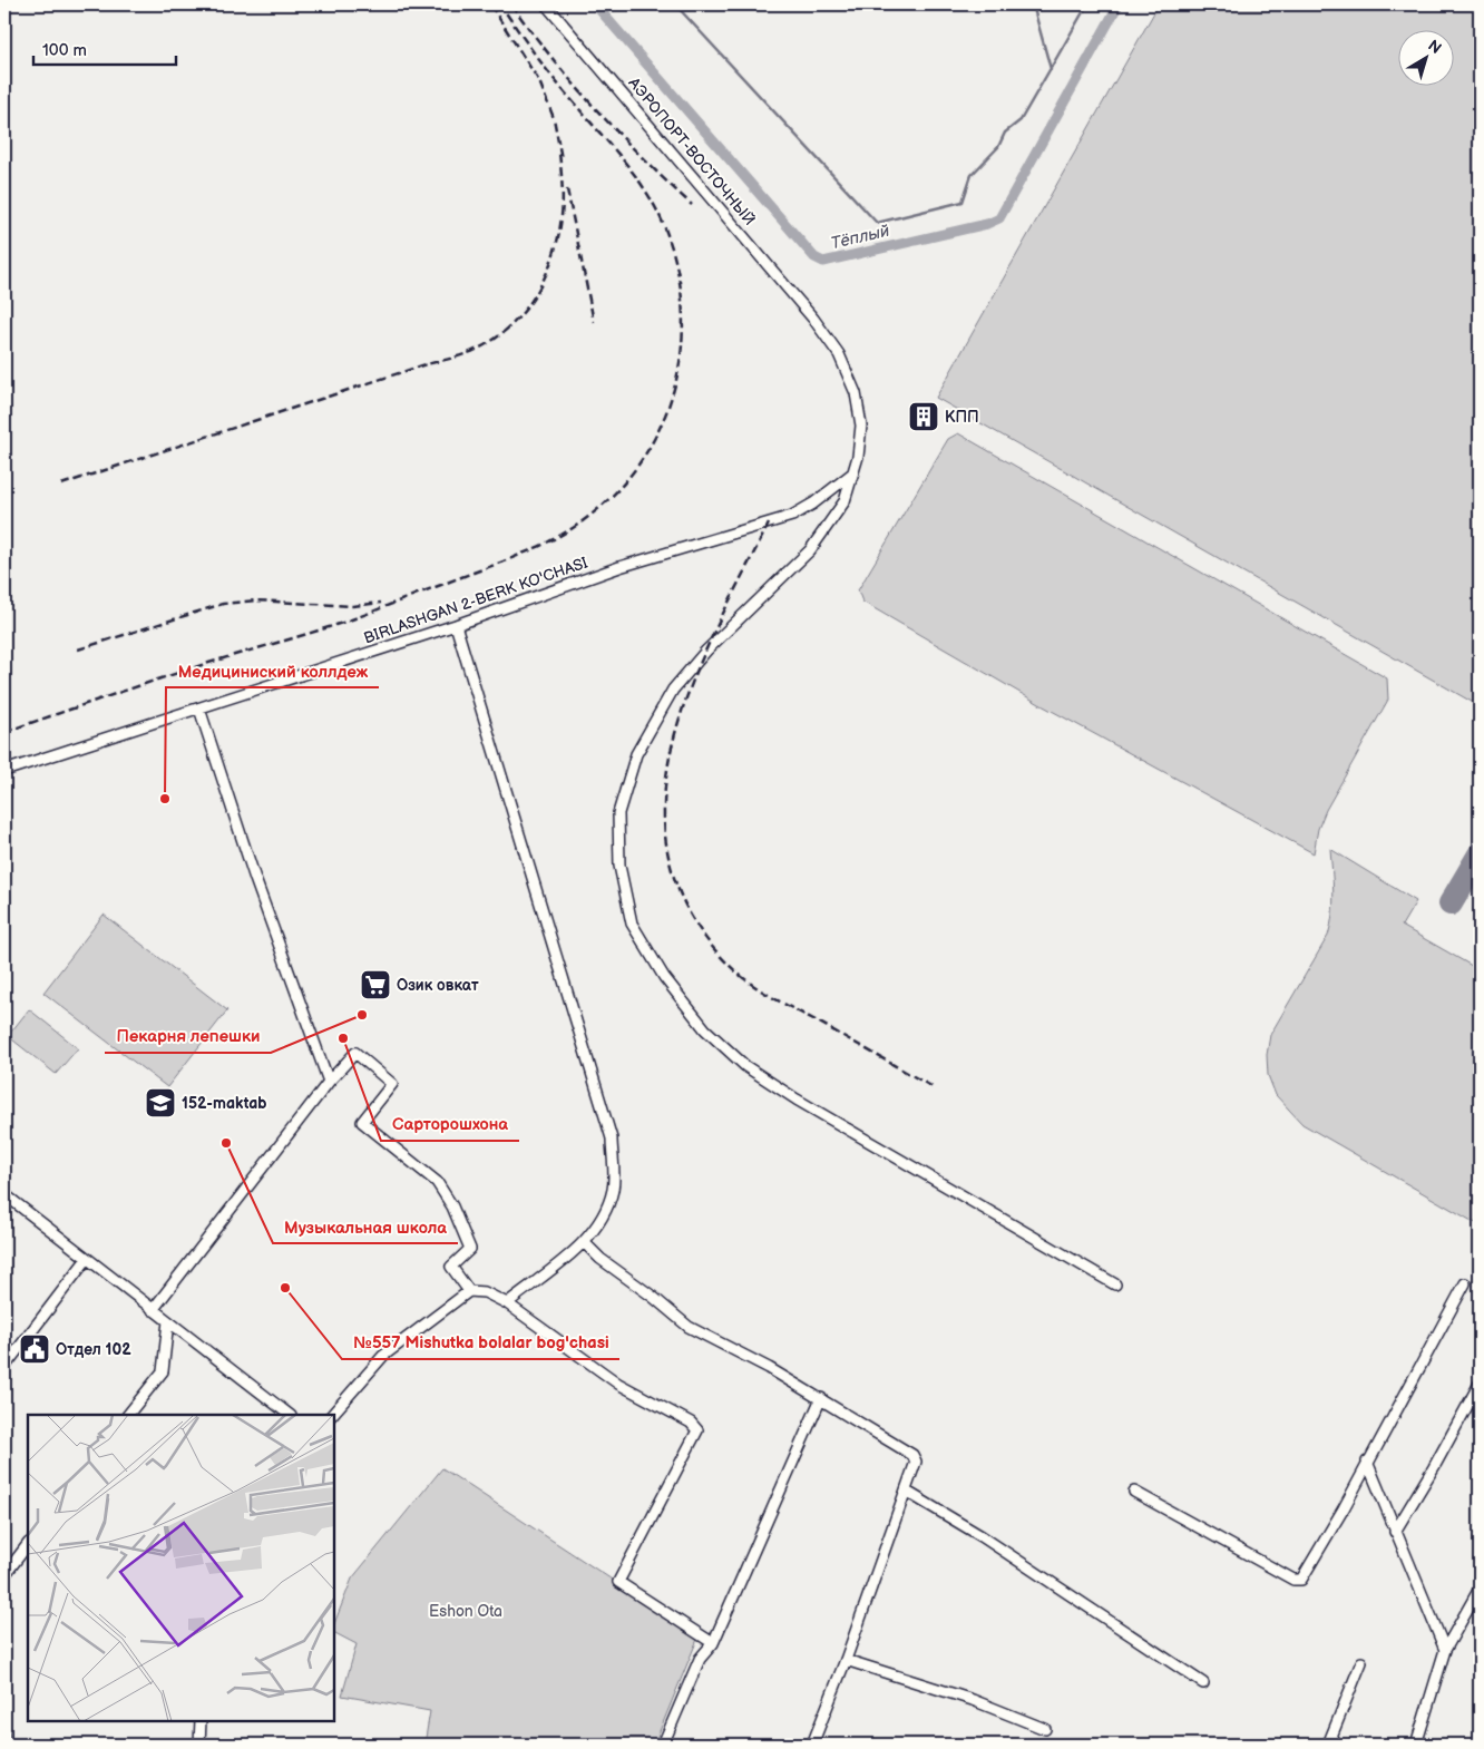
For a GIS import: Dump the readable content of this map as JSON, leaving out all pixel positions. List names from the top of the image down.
{
  "streets": {
    "street": ["АЭРОПОРТ-ВОСТОЧНЫЙ", "BIRLASHGAN 2-BERK KO'CHASI"]
  },
  "crossings": [
    ["АЭРОПОРТ-ВОСТОЧНЫЙ", "BIRLASHGAN 2-BERK KO'CHASI"]
  ],
  "water": ["Тёплый"],
  "parks": ["Eshon Ota"],
  "places": {
    "building": ["КПП"],
    "other": [
      "Медициниский коллдеж",
      "Пекарня лепешки",
      "Сарторошхона",
      "Музыкальная школа",
      "№557 Mishutka bolalar bog'chasi"
    ],
    "supermarket": ["Озик овкат"],
    "school or university": ["152-maktab"],
    "public building": ["Отдел 102"]
  },
  "scale_bar": "100 m",
  "north": "top right"
}
